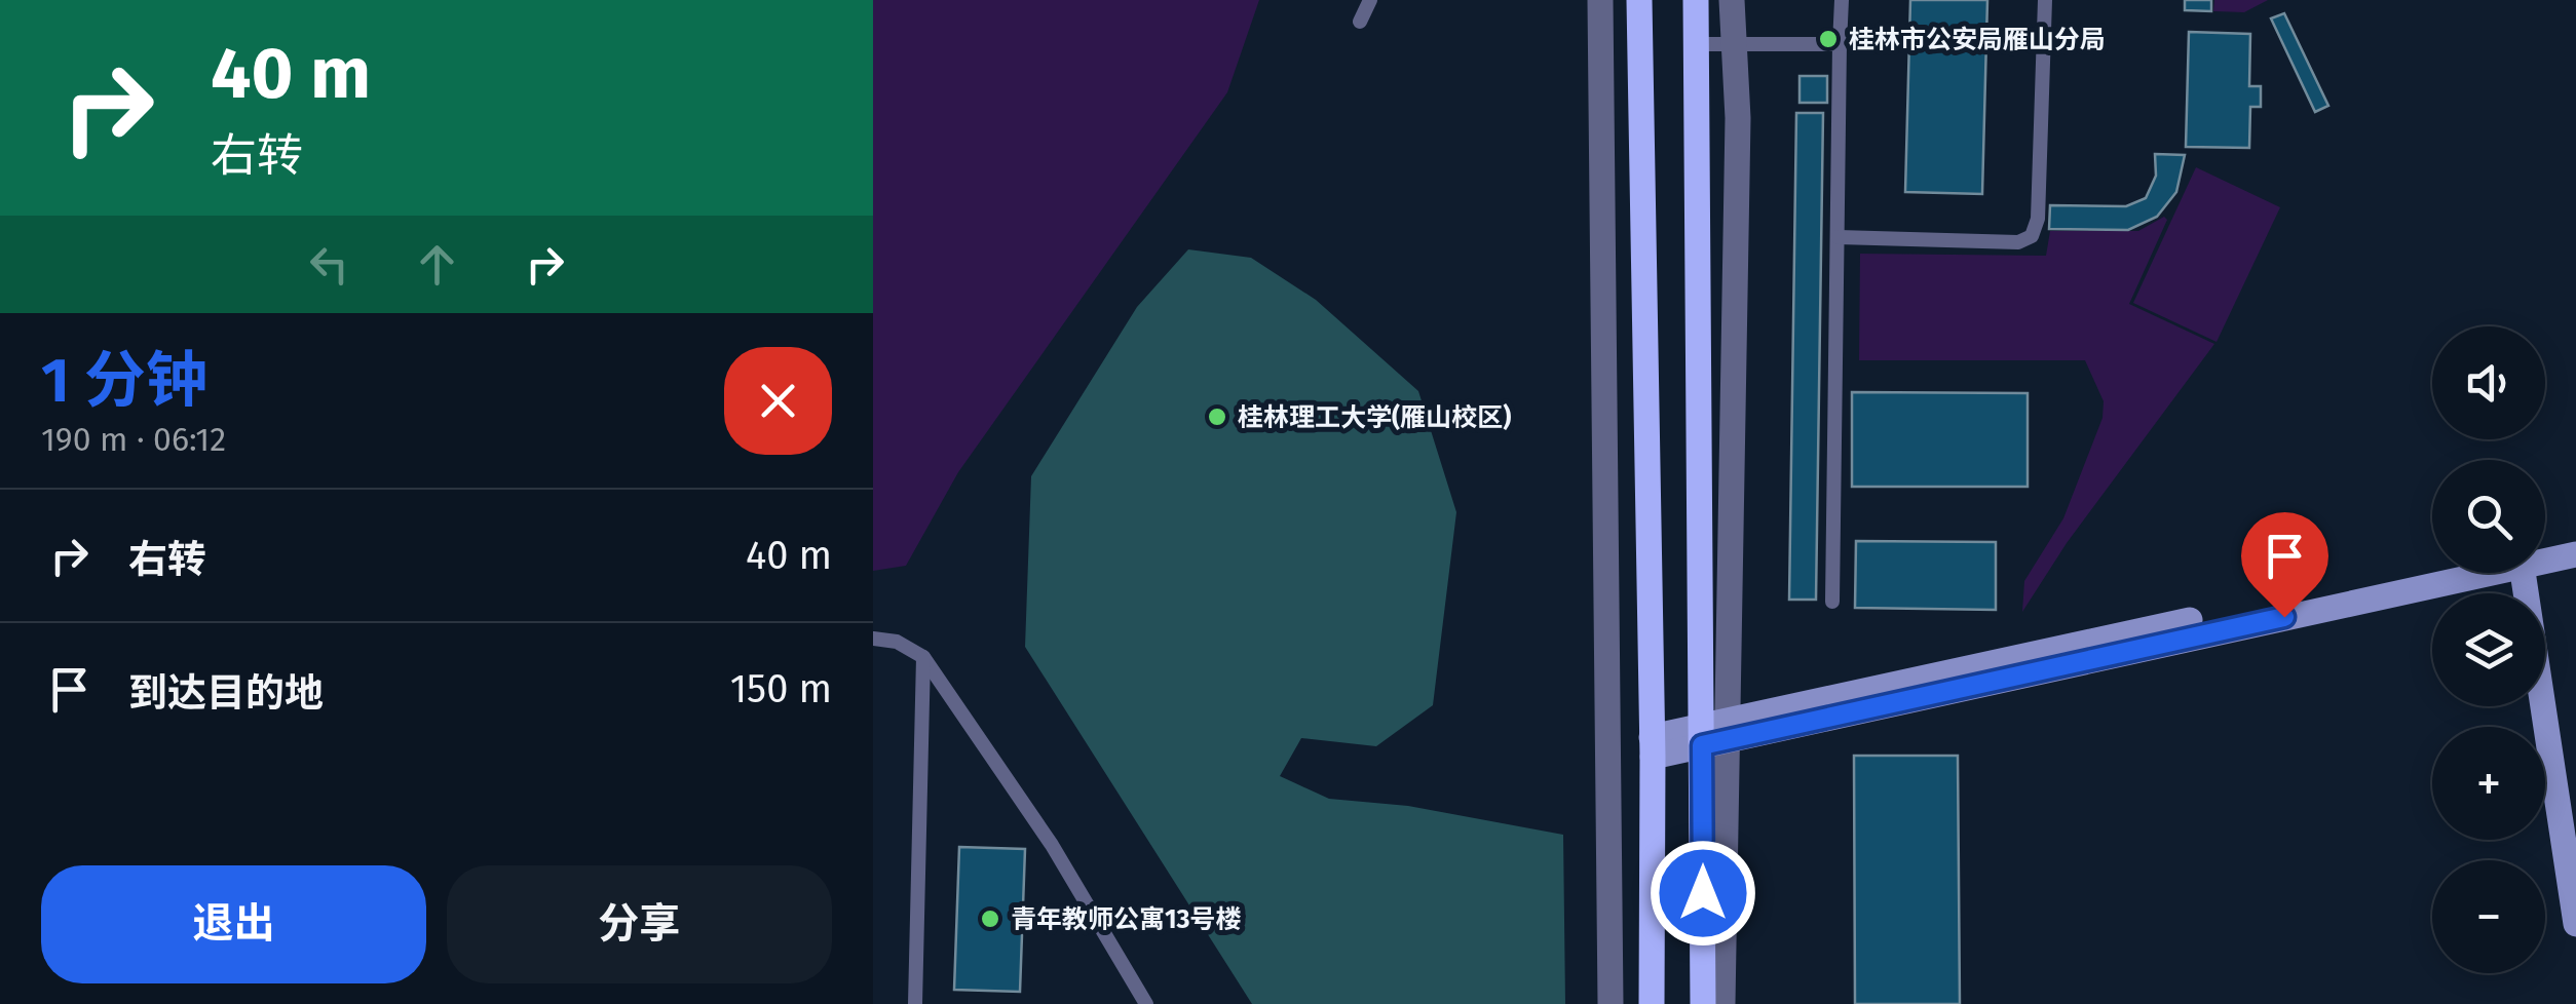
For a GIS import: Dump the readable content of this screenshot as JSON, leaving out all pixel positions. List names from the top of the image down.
{
  "places": ["桂林市公安局雁山分局", "桂林理工大学(雁山校区)", "青年教师公寓13号楼"],
  "page": {
    "turn": ["40 m", "右转"],
    "heading": ["1 分钟", "190 m · 06:12"],
    "map_buttons": ["+", "−"],
    "list": [
      {
        "name": "右转",
        "value": "40 m"
      },
      {
        "name": "到达目的地",
        "value": "150 m"
      }
    ],
    "buttons": ["退出", "分享"]
  }
}
